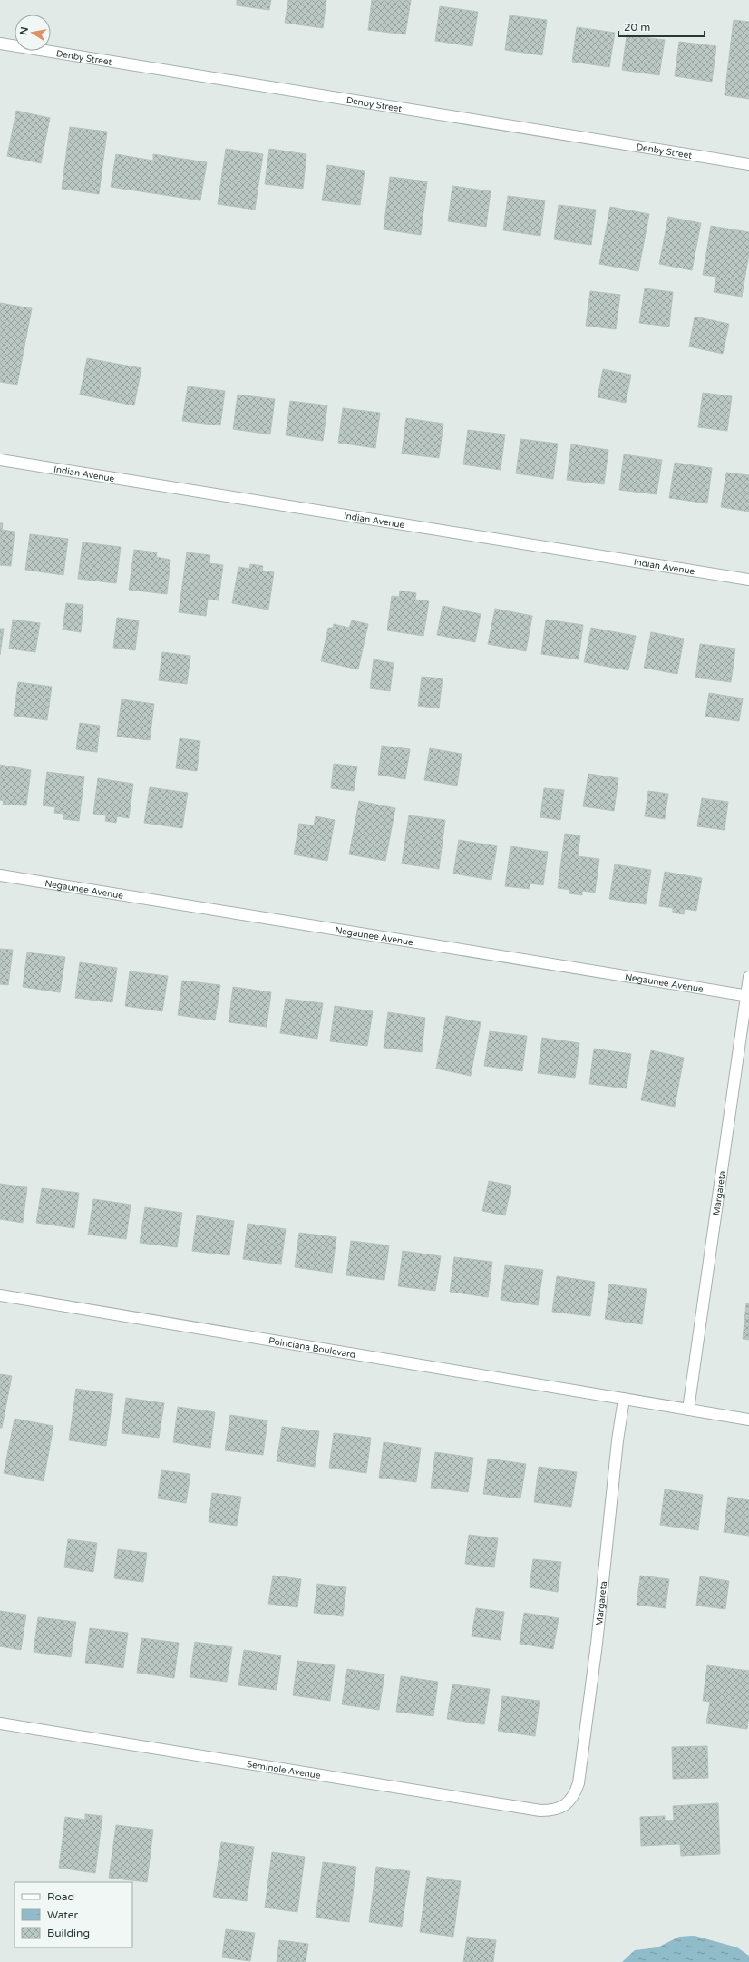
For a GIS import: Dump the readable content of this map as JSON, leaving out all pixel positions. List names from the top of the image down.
{
  "streets": {
    "street": [
      "Denby Street",
      "Indian Avenue",
      "Negaunee Avenue",
      "Margareta",
      "Poinciana Boulevard",
      "Seminole Avenue"
    ]
  },
  "crossings": [
    ["Negaunee Avenue", "Margareta"],
    ["Margareta", "Poinciana Boulevard"],
    ["Margareta", "Seminole Avenue"]
  ],
  "legend": ["Road", "Water", "Building"],
  "scale_bar": "20 m",
  "north": "left"
}
